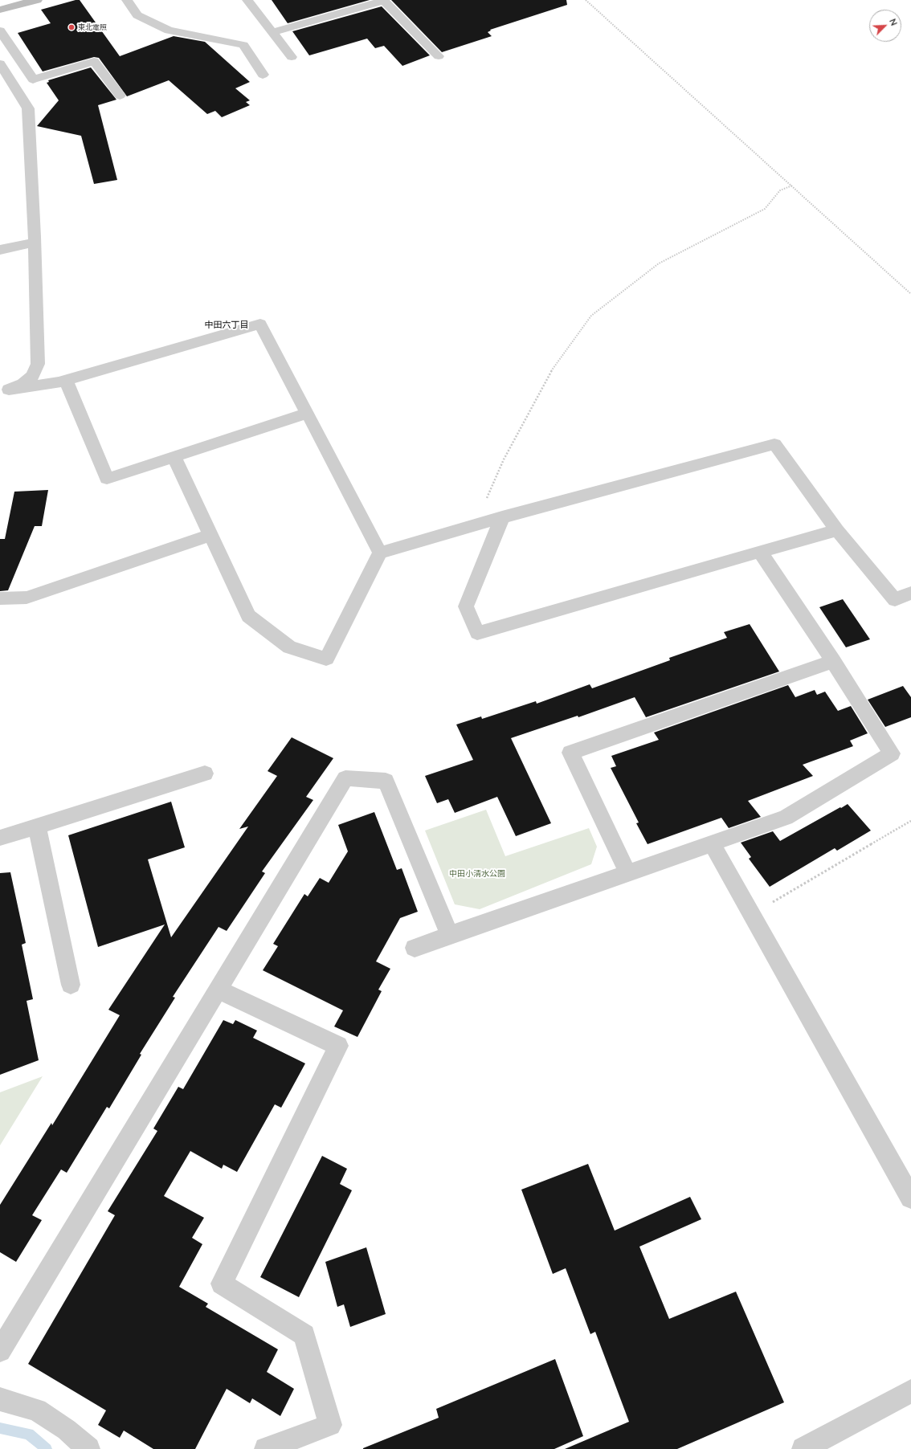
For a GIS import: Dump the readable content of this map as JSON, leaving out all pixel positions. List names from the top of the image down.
{
  "districts": ["中田六丁目"],
  "parks": ["中田小清水公園"],
  "places": ["東北電照"],
  "north": "top right"
}
